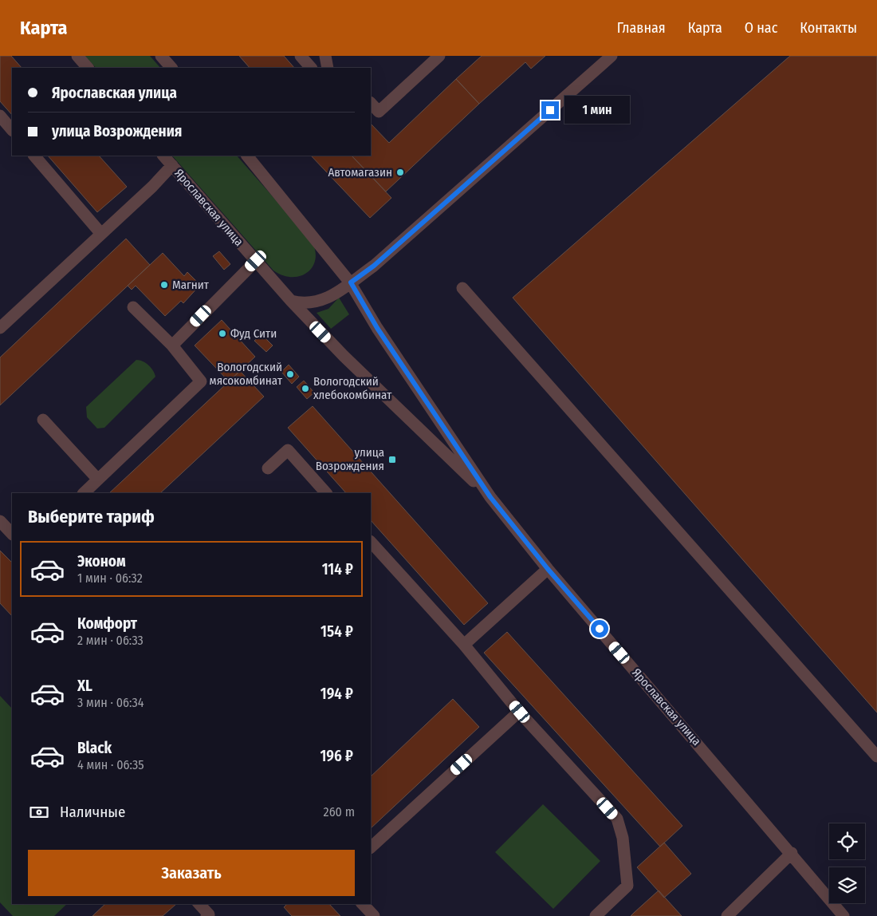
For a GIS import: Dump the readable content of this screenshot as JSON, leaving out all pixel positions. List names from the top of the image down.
{
  "streets": {
    "street": ["Ярославская улица"]
  },
  "places": {
    "other": [
      "Автомагазин",
      "Магнит",
      "Фуд Сити",
      "Вологодский мясокомбинат",
      "Вологодский хлебокомбинат"
    ],
    "transit": ["улица Возрождения"]
  },
  "page": {
    "header": "Карта",
    "nav": [
      "Главная",
      "Карта",
      "О нас",
      "Контакты"
    ],
    "banner": ["Ярославская улица", "улица Возрождения"],
    "bubble": "1 мин",
    "heading": "Выберите тариф",
    "list": [
      {
        "name": "Эконом",
        "note": "1 мин · 06:32",
        "value": "114 ₽"
      },
      {
        "name": "Комфорт",
        "note": "2 мин · 06:33",
        "value": "154 ₽"
      },
      {
        "name": "XL",
        "note": "3 мин · 06:34",
        "value": "194 ₽"
      },
      {
        "name": "Black",
        "note": "4 мин · 06:35",
        "value": "196 ₽"
      }
    ],
    "pay": ["Наличные", "260 m"],
    "buttons": "Заказать"
  }
}
